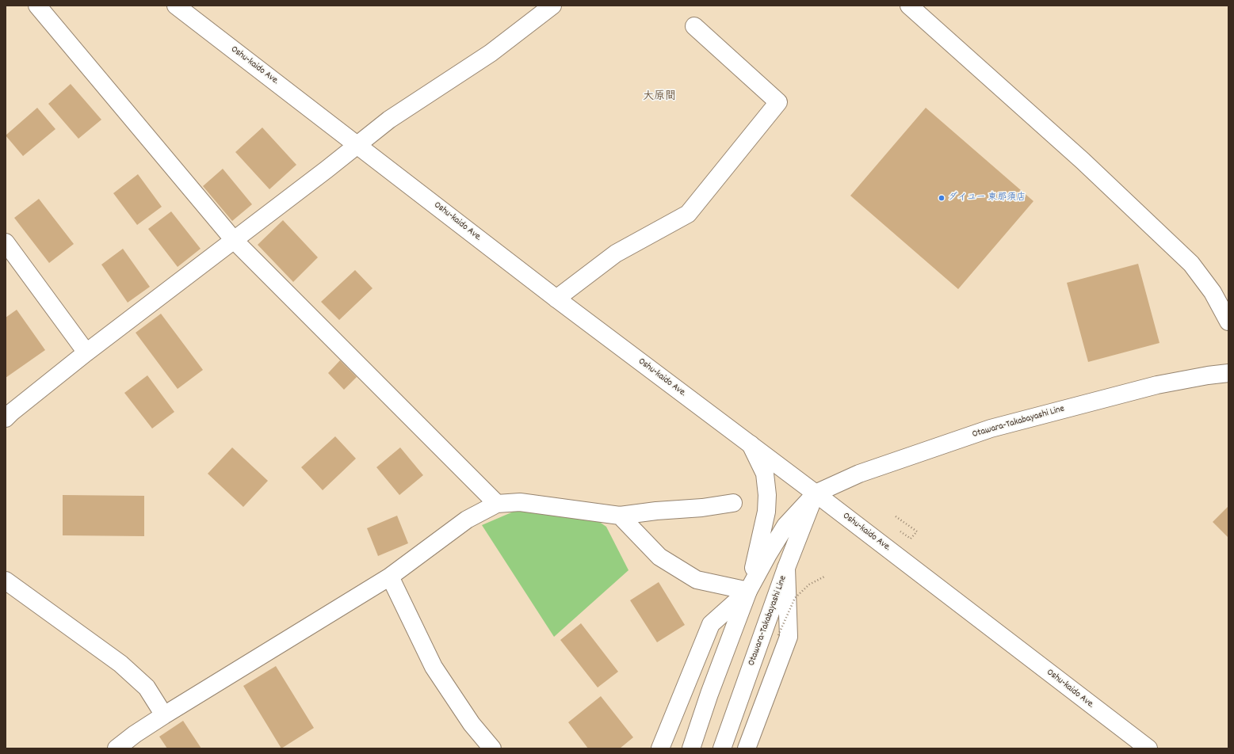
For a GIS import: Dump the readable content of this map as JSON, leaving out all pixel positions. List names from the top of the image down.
{
  "streets": {
    "main road": ["Oshu-kaido Ave.", "Otawara-Takabayashi Line"]
  },
  "crossings": [
    ["Oshu-kaido Ave.", "Otawara-Takabayashi Line"]
  ],
  "districts": ["大原間"],
  "places": ["ダイユー 東那須店"]
}
